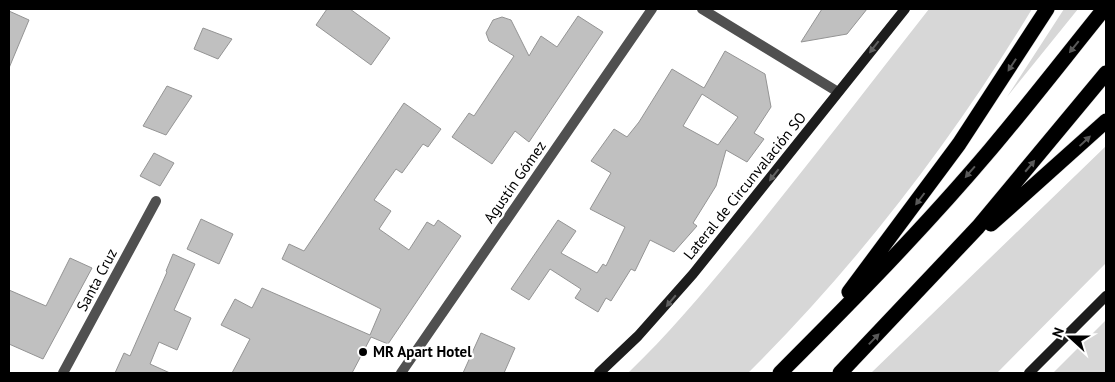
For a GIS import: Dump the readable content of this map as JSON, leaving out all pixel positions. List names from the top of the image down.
{
  "streets": {
    "street": ["Agustín Gómez", "Lateral de Circunvalación SO", "Santa Cruz"]
  },
  "one_way": ["Lateral de Circunvalación SO"],
  "places": ["MR Apart Hotel"],
  "north": "left"
}
